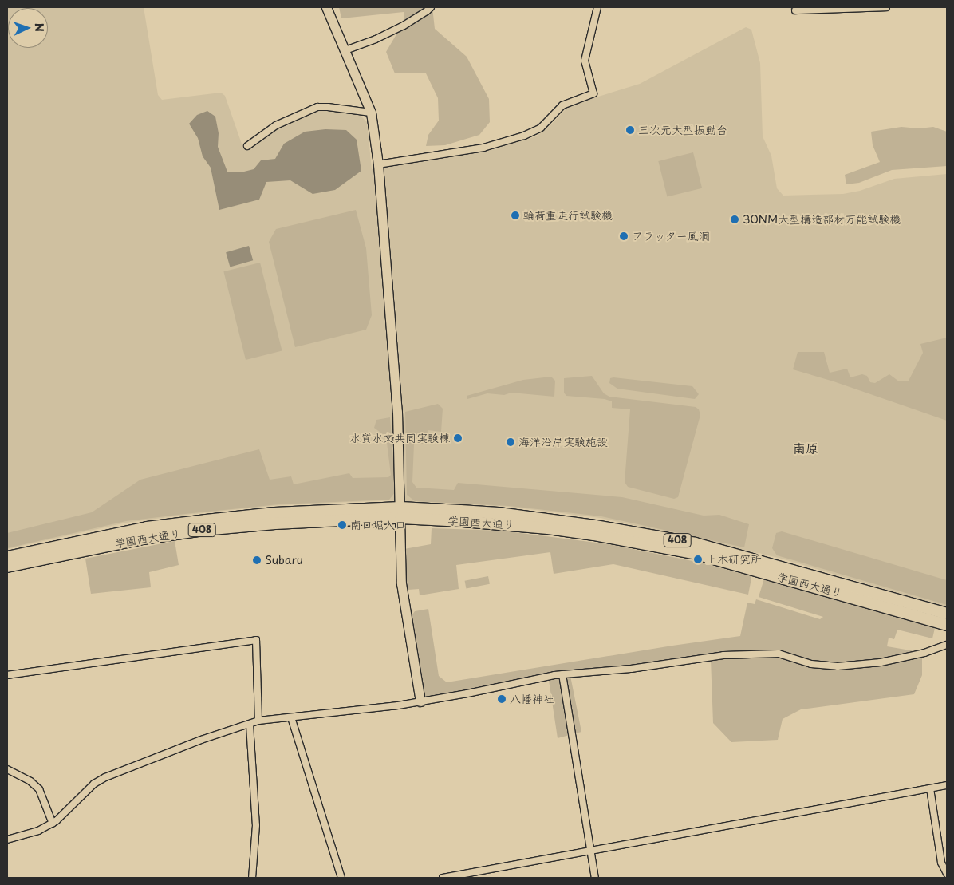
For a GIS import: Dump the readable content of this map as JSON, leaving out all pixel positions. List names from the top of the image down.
{
  "streets": {
    "highway": ["学園西大通り", "408"]
  },
  "districts": ["南原"],
  "places": [
    "三次元大型振動台",
    "輪荷重走行試験機",
    "30NM大型構造部材万能試験機",
    "フラッター風洞",
    "水質水文共同実験棟",
    "海洋沿岸実験施設",
    "南口堀入口",
    "土木研究所",
    "Subaru",
    "八幡神社"
  ],
  "north": "right"
}
